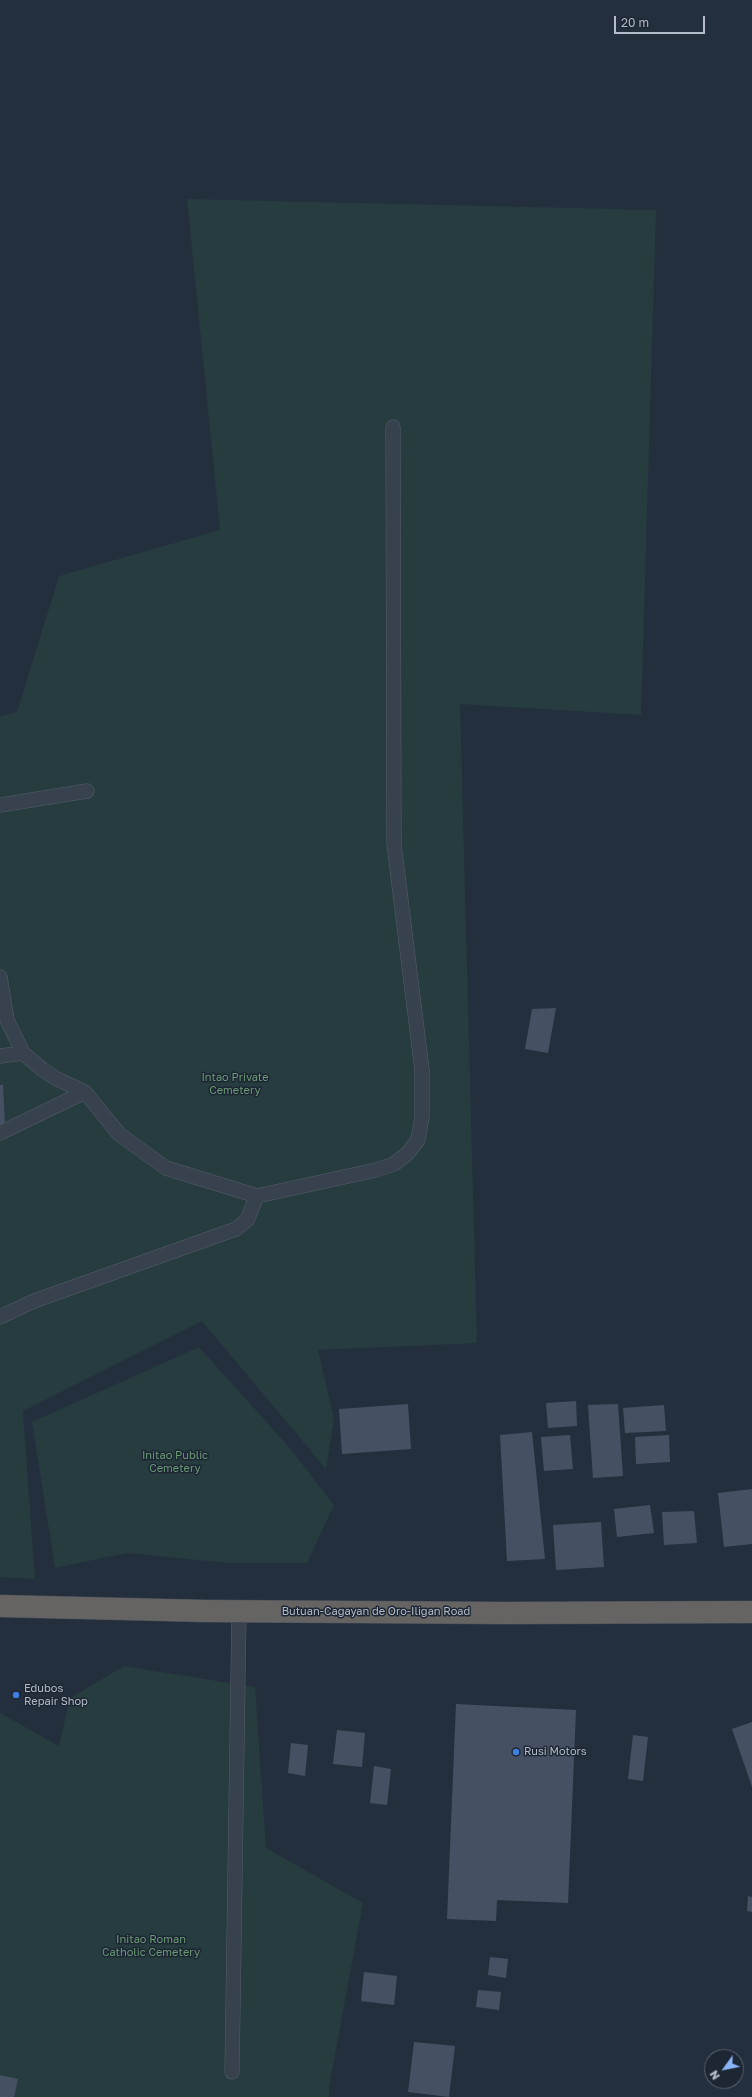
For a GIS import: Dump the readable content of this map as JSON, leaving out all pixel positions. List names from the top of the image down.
{
  "streets": {
    "highway": ["Butuan-Cagayan de Oro-Iligan Road"]
  },
  "parks": ["Intao Private Cemetery", "Initao Public Cemetery", "Initao Roman Catholic Cemetery"],
  "places": ["Edubos Repair Shop", "Rusi Motors"],
  "scale_bar": "20 m",
  "north": "bottom left"
}
